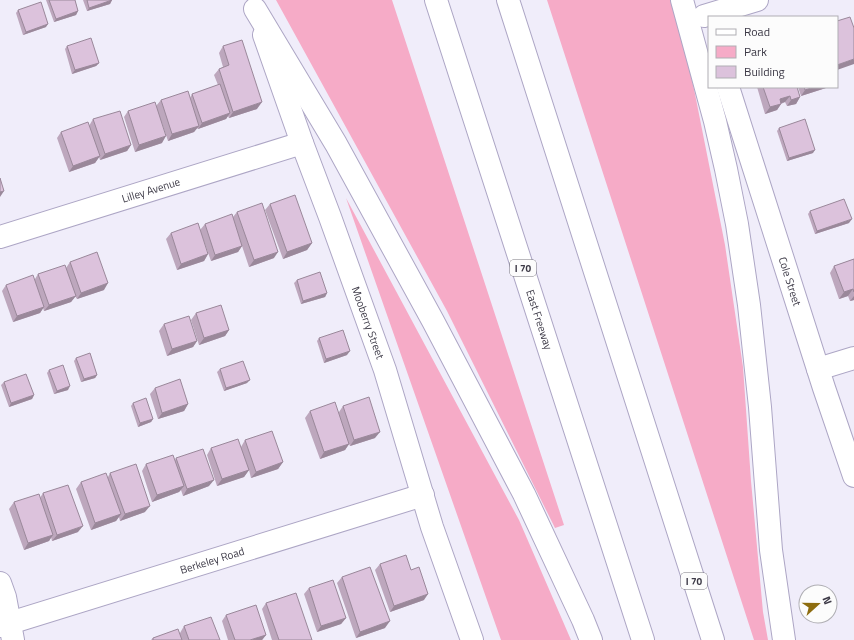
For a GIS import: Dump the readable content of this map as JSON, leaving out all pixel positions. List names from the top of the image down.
{
  "streets": {
    "main road": [
      "Lilley Avenue",
      "I 70",
      "Cole Street",
      "East Freeway",
      "Mooberry Street",
      "Berkeley Road"
    ]
  },
  "crossings": [
    ["Lilley Avenue", "Mooberry Street"],
    ["Mooberry Street", "Berkeley Road"]
  ],
  "legend": ["Road", "Park", "Building"],
  "north": "right"
}
